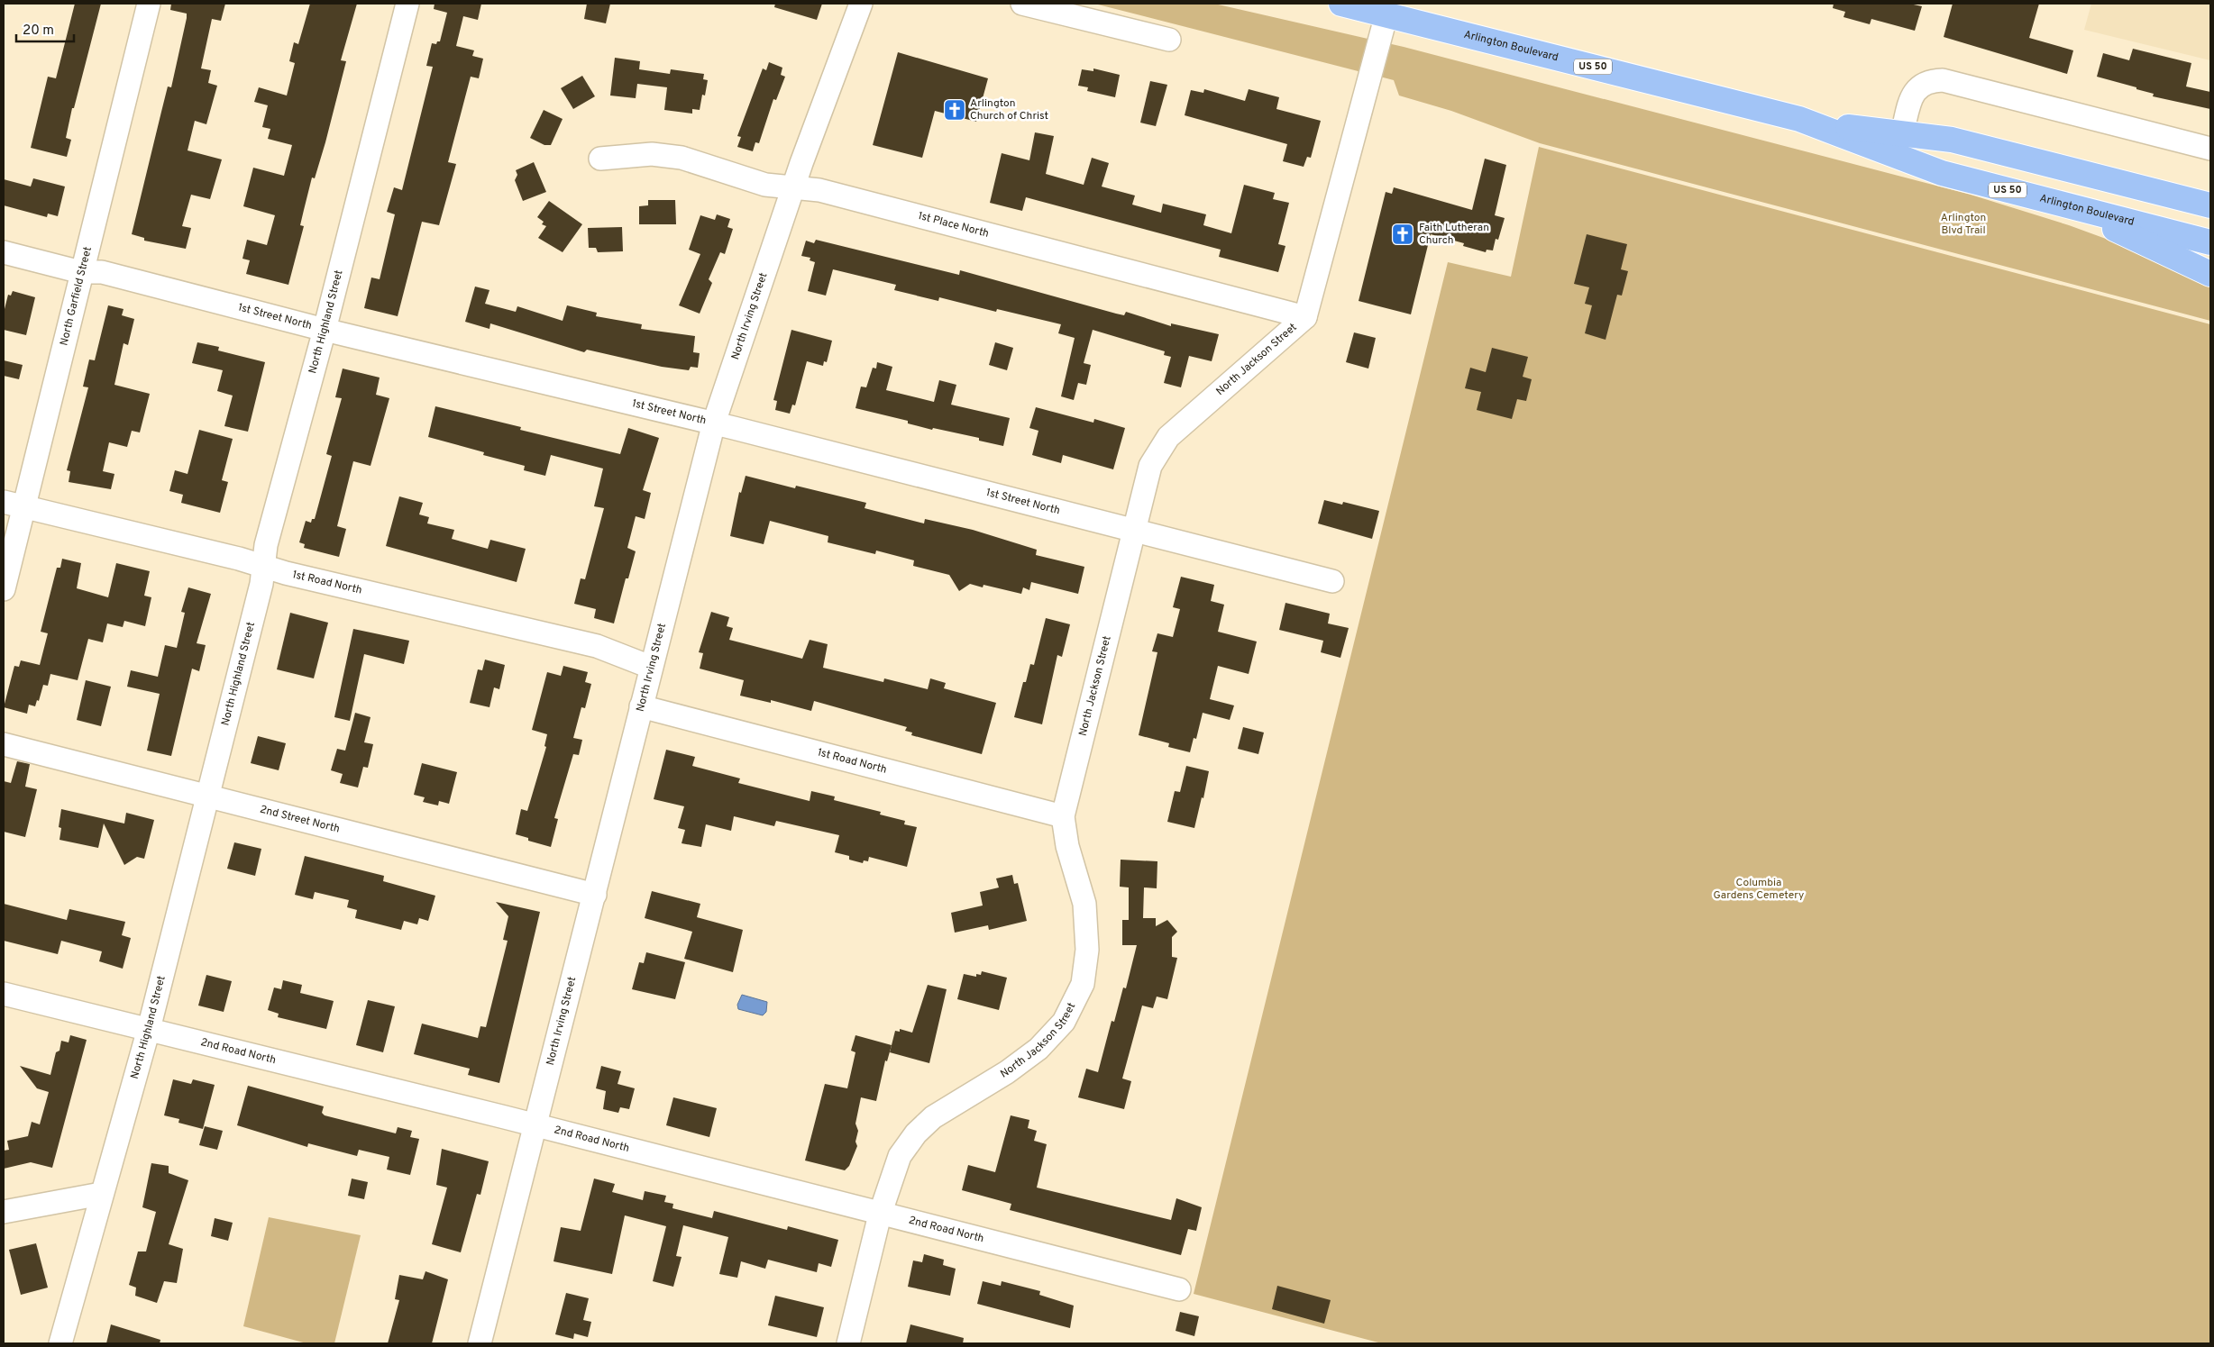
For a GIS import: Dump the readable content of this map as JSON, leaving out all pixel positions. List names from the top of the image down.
{
  "streets": {
    "highway": ["Arlington Boulevard", "US 50"],
    "street": [
      "1st Place North",
      "North Garfield Street",
      "1st Street North",
      "North Irving Street",
      "North Highland Street",
      "North Jackson Street",
      "1st Road North",
      "2nd Street North",
      "2nd Road North"
    ]
  },
  "crossings": [
    ["Arlington Boulevard", "North Jackson Street"],
    ["1st Place North", "North Irving Street"],
    ["1st Place North", "North Jackson Street"],
    ["North Garfield Street", "1st Street North"],
    ["North Garfield Street", "1st Road North"],
    ["1st Street North", "North Irving Street"],
    ["1st Street North", "North Highland Street"],
    ["1st Street North", "North Jackson Street"],
    ["North Irving Street", "1st Road North"],
    ["North Irving Street", "2nd Street North"],
    ["North Irving Street", "2nd Road North"],
    ["North Highland Street", "1st Road North"],
    ["North Highland Street", "2nd Street North"],
    ["North Highland Street", "2nd Road North"],
    ["North Jackson Street", "1st Road North"],
    ["North Jackson Street", "2nd Road North"]
  ],
  "parks": ["Arlington Blvd Trail", "Columbia Gardens Cemetery"],
  "places": {
    "church": ["Arlington Church of Christ", "Faith Lutheran Church"]
  },
  "scale_bar": "20 m"
}
